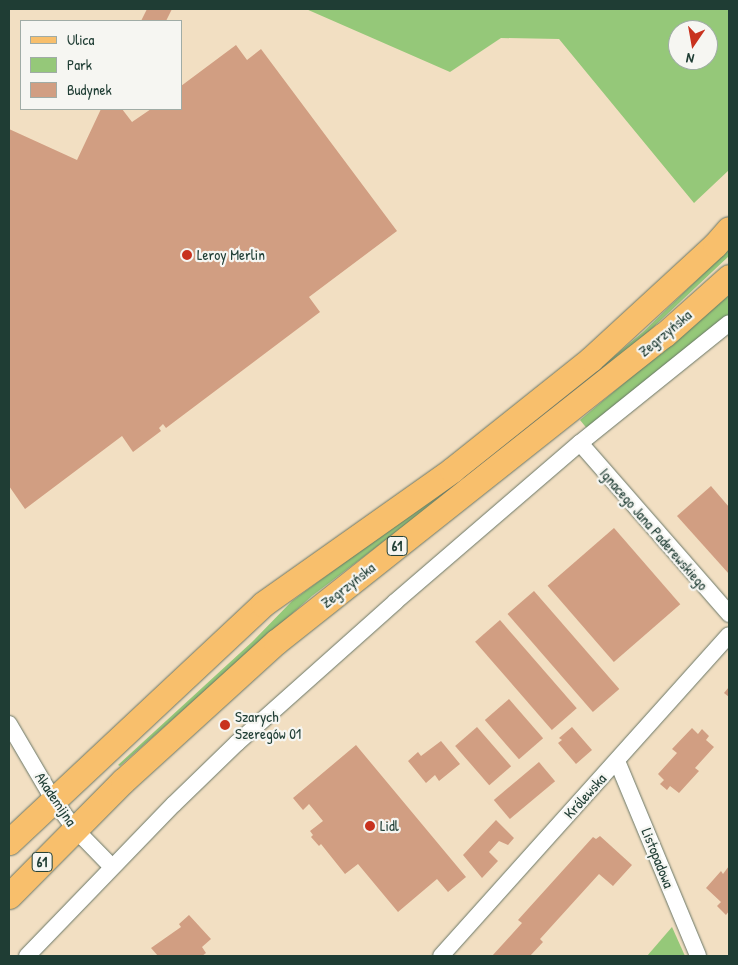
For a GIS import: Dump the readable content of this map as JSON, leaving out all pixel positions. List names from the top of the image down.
{
  "streets": {
    "main road": ["Zegrzyńska", "61"],
    "street": [
      "Ignacego Jana Paderewskiego",
      "Królewska",
      "Akademijna",
      "Listopadowa"
    ]
  },
  "crossings": [
    ["Zegrzyńska", "Akademijna"],
    ["Królewska", "Listopadowa"]
  ],
  "places": ["Leroy Merlin", "Szarych Szeregów 01", "Lidl"],
  "legend": ["Ulica", "Park", "Budynek"],
  "north": "bottom"
}
